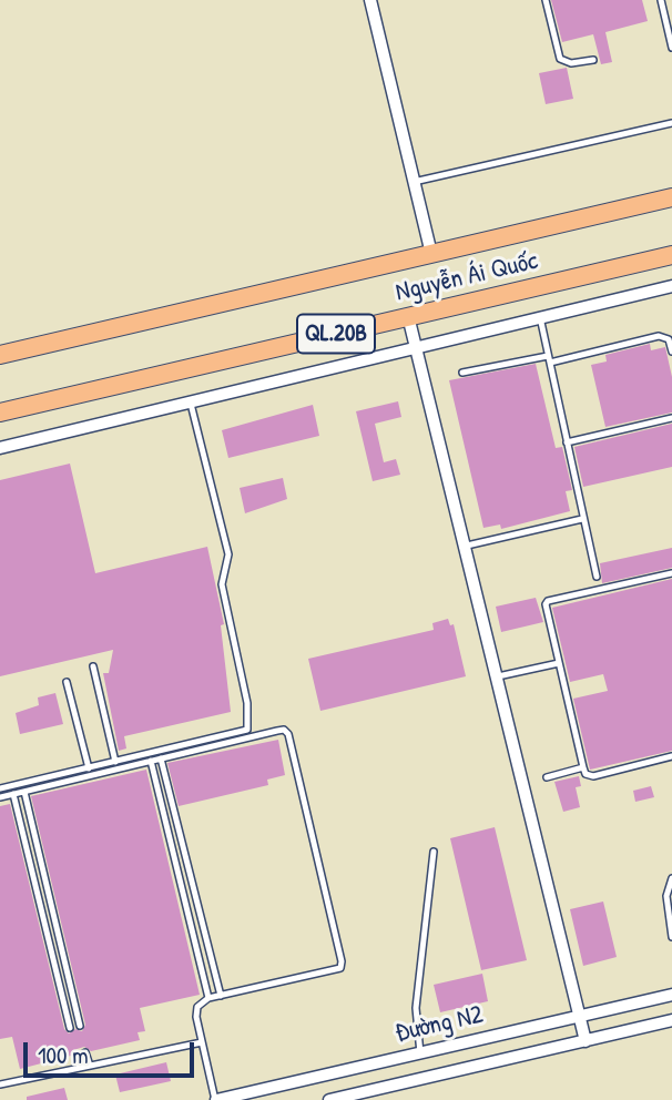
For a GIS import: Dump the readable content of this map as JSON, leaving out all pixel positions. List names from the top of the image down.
{
  "streets": {
    "main road": ["Nguyễn Ái Quốc", "QL.20B"],
    "street": ["Đường N2"]
  },
  "scale_bar": "100 m"
}
